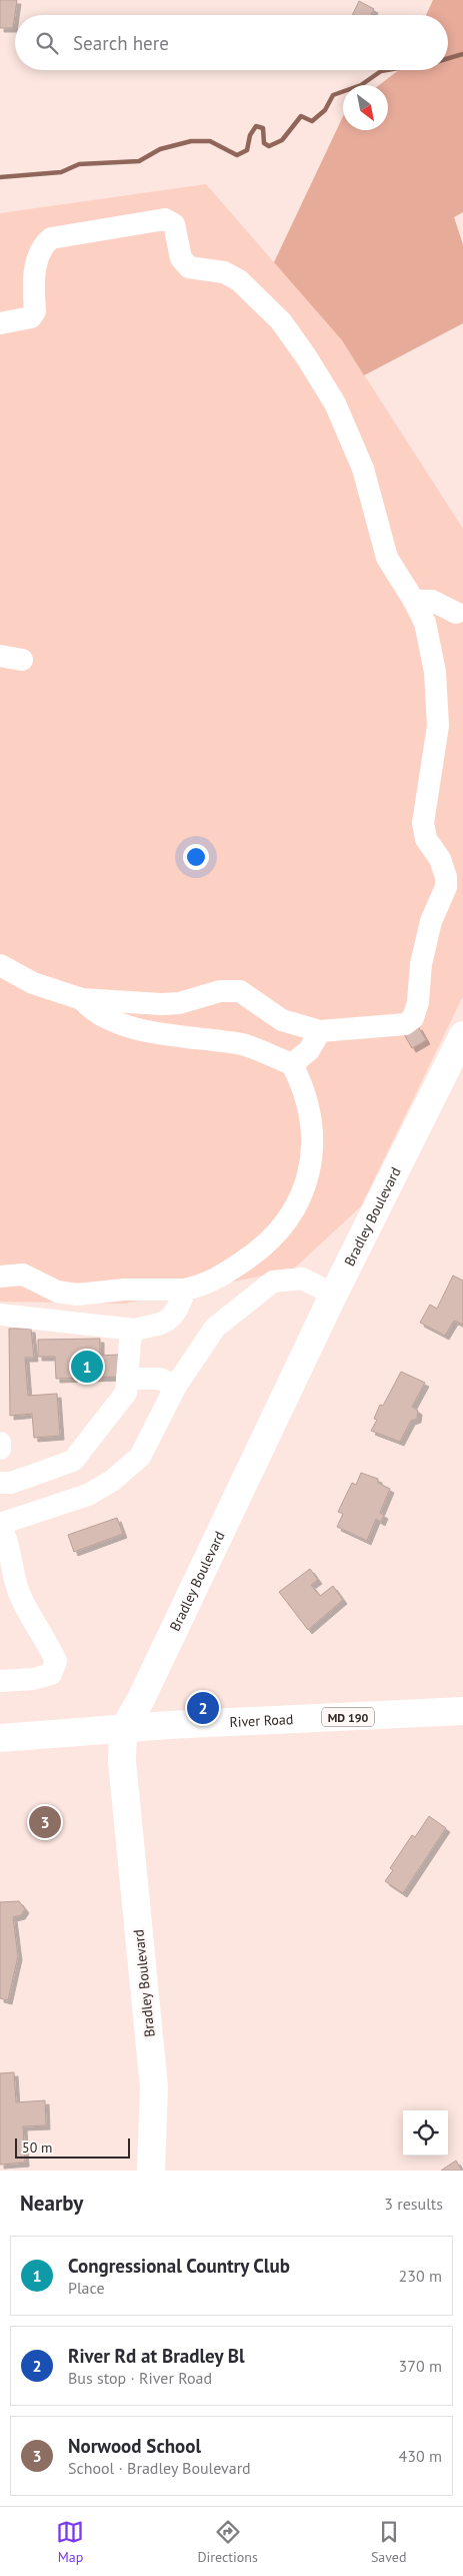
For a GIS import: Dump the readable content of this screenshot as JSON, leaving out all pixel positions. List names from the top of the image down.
{
  "streets": {
    "main road": ["Bradley Boulevard", "MD 190", "River Road"]
  },
  "crossings": [
    ["Bradley Boulevard", "River Road"]
  ],
  "scale_bar": "50 m",
  "north": "bottom right",
  "page": {
    "search": "Search here",
    "pins": ["1", "2", "3"],
    "scale": "50 m",
    "heading": ["Nearby", "3 results"],
    "list": [
      {
        "mark": "1",
        "name": "Congressional Country Club",
        "note": "Place",
        "value": "230 m"
      },
      {
        "mark": "2",
        "name": "River Rd at Bradley Bl",
        "note": "Bus stop · River Road",
        "value": "370 m"
      },
      {
        "mark": "3",
        "name": "Norwood School",
        "note": "School · Bradley Boulevard",
        "value": "430 m"
      }
    ],
    "nav": ["Map", "Directions", "Saved"]
  }
}
